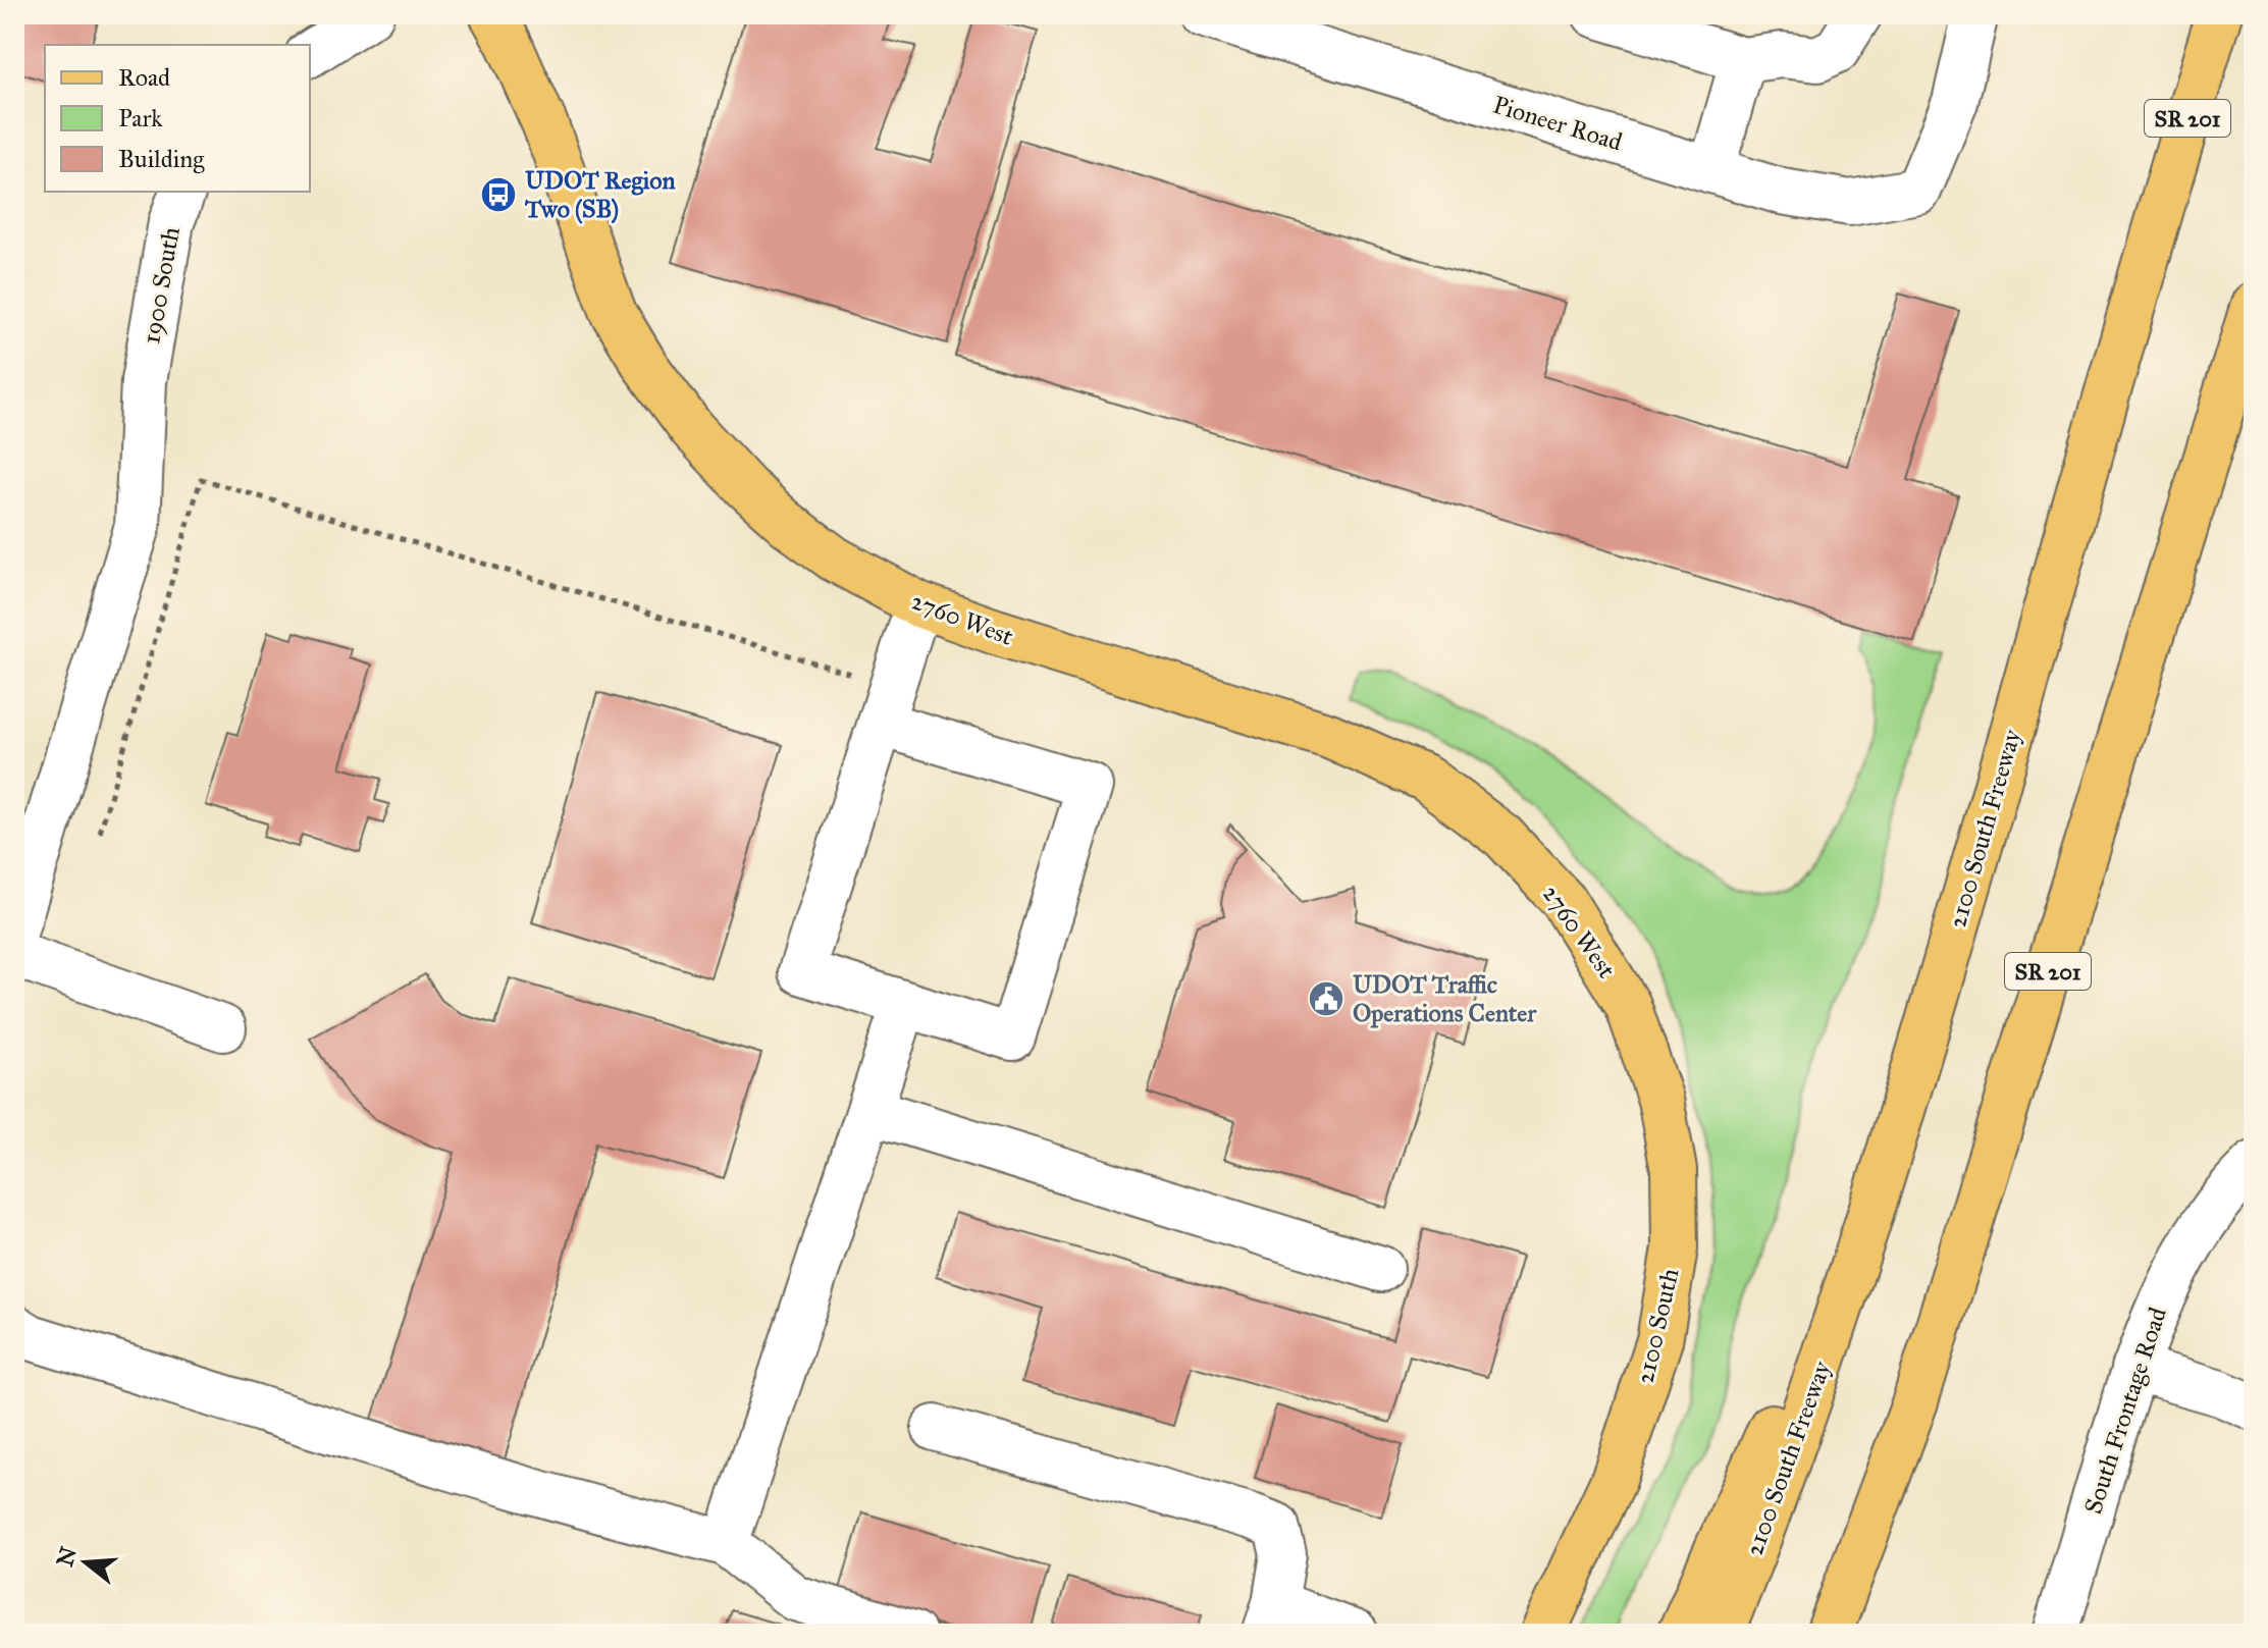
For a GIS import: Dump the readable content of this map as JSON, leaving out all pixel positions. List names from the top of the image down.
{
  "streets": {
    "main road": [
      "SR 201",
      "2760 West",
      "2100 South Freeway",
      "2100 South"
    ],
    "street": ["Pioneer Road", "1900 South", "South Frontage Road"]
  },
  "crossings": [
    ["2760 West", "2100 South"]
  ],
  "places": {
    "bus stop": ["UDOT Region Two (SB)"],
    "public building": ["UDOT Traffic Operations Center"]
  },
  "legend": ["Road", "Park", "Building"],
  "north": "left"
}
